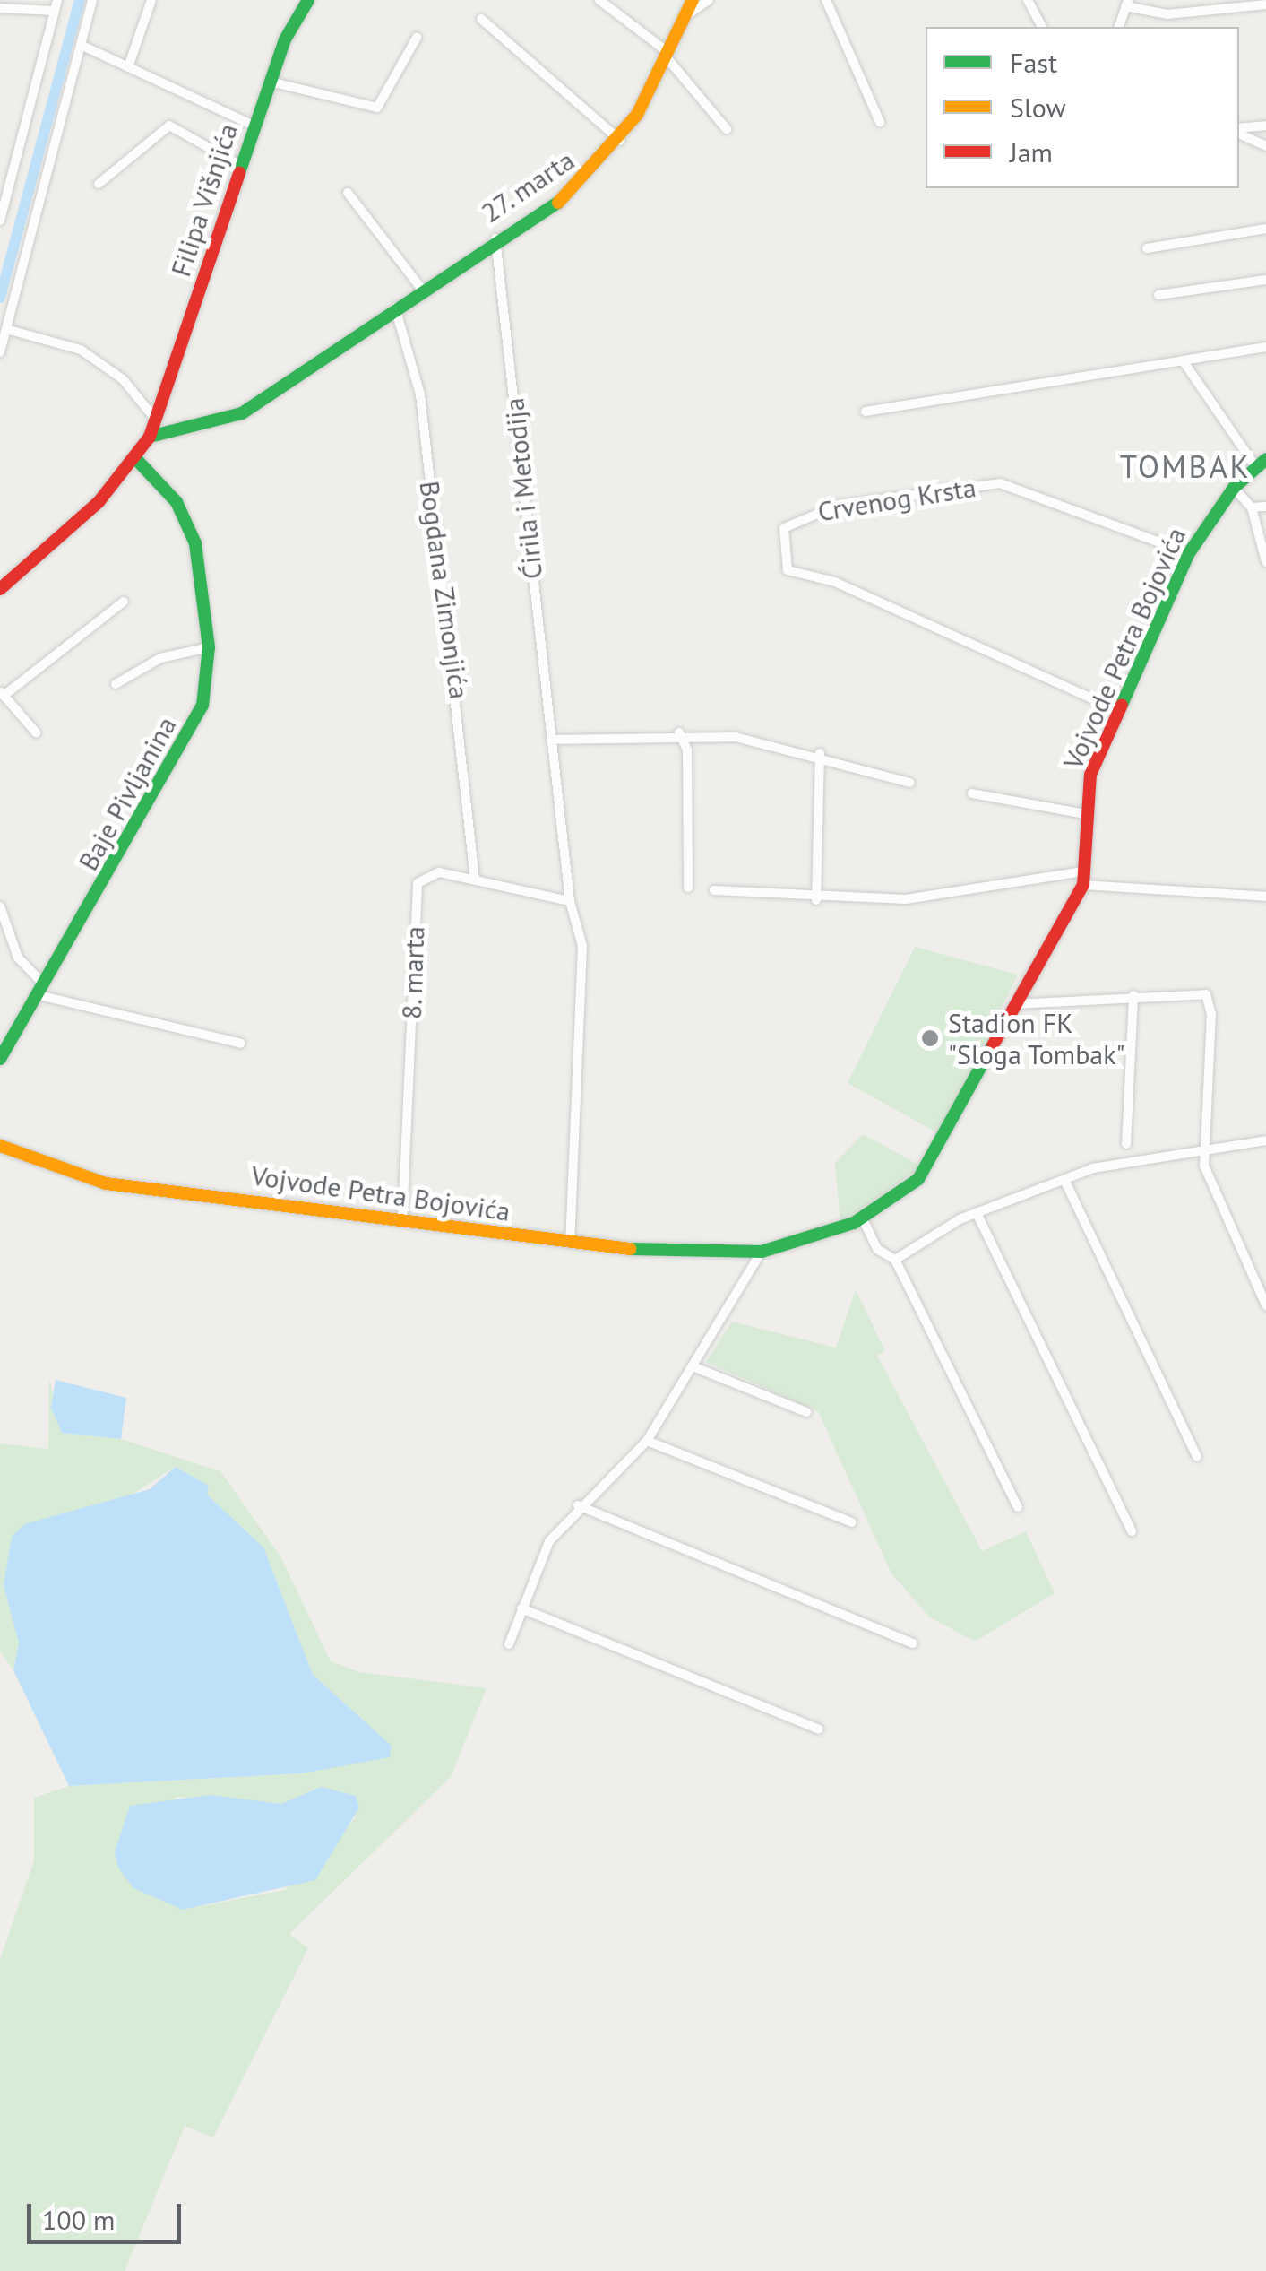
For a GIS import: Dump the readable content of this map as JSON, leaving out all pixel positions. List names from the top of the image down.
{
  "streets": {
    "street": [
      "27. marta",
      "Filipa Višnjića",
      "Ćirila i Metodija",
      "Crvenog Krsta",
      "Bogdana Zimonjića",
      "Vojvode Petra Bojovića",
      "Baje Pivljanina",
      "8. marta"
    ]
  },
  "crossings": [
    ["27. marta", "Filipa Višnjića"],
    ["27. marta", "Ćirila i Metodija"],
    ["27. marta", "Bogdana Zimonjića"],
    ["Filipa Višnjića", "Baje Pivljanina"],
    ["Ćirila i Metodija", "Vojvode Petra Bojovića"],
    ["Ćirila i Metodija", "8. marta"],
    ["Crvenog Krsta", "Vojvode Petra Bojovića"],
    ["Bogdana Zimonjića", "8. marta"],
    ["Vojvode Petra Bojovića", "8. marta"]
  ],
  "districts": ["TOMBAK"],
  "places": ["Stadion FK \"Sloga Tombak\""],
  "legend": ["Fast", "Slow", "Jam"],
  "scale_bar": "100 m"
}
